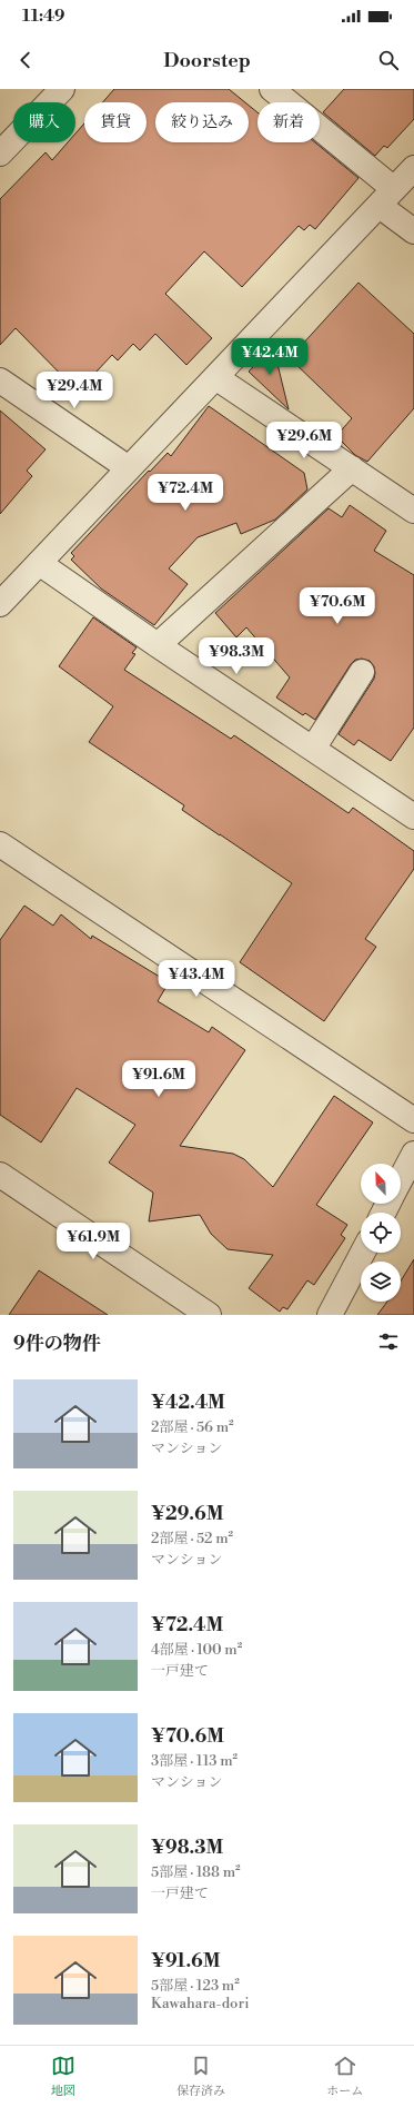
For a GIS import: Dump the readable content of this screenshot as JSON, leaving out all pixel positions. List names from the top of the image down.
{
  "north": "top left",
  "page": {
    "status": "11:49",
    "header": "Doorstep",
    "chip": [
      "購入",
      "賃貸",
      "絞り込み",
      "新着"
    ],
    "price": [
      "¥42.4M",
      "¥29.4M",
      "¥29.6M",
      "¥72.4M",
      "¥70.6M",
      "¥98.3M",
      "¥43.4M",
      "¥91.6M",
      "¥61.9M"
    ],
    "heading": "9件の物件",
    "list": [
      {
        "name": "¥42.4M",
        "note": "2部屋 · 56 m² · マンション"
      },
      {
        "name": "¥29.6M",
        "note": "2部屋 · 52 m² · マンション"
      },
      {
        "name": "¥72.4M",
        "note": "4部屋 · 100 m² · 一戸建て"
      },
      {
        "name": "¥70.6M",
        "note": "3部屋 · 113 m² · マンション"
      },
      {
        "name": "¥98.3M",
        "note": "5部屋 · 188 m² · 一戸建て"
      },
      {
        "name": "¥91.6M",
        "note": "5部屋 · 123 m² · Kawahara-dori"
      }
    ],
    "tabs": ["地図", "保存済み", "ホーム"]
  }
}
